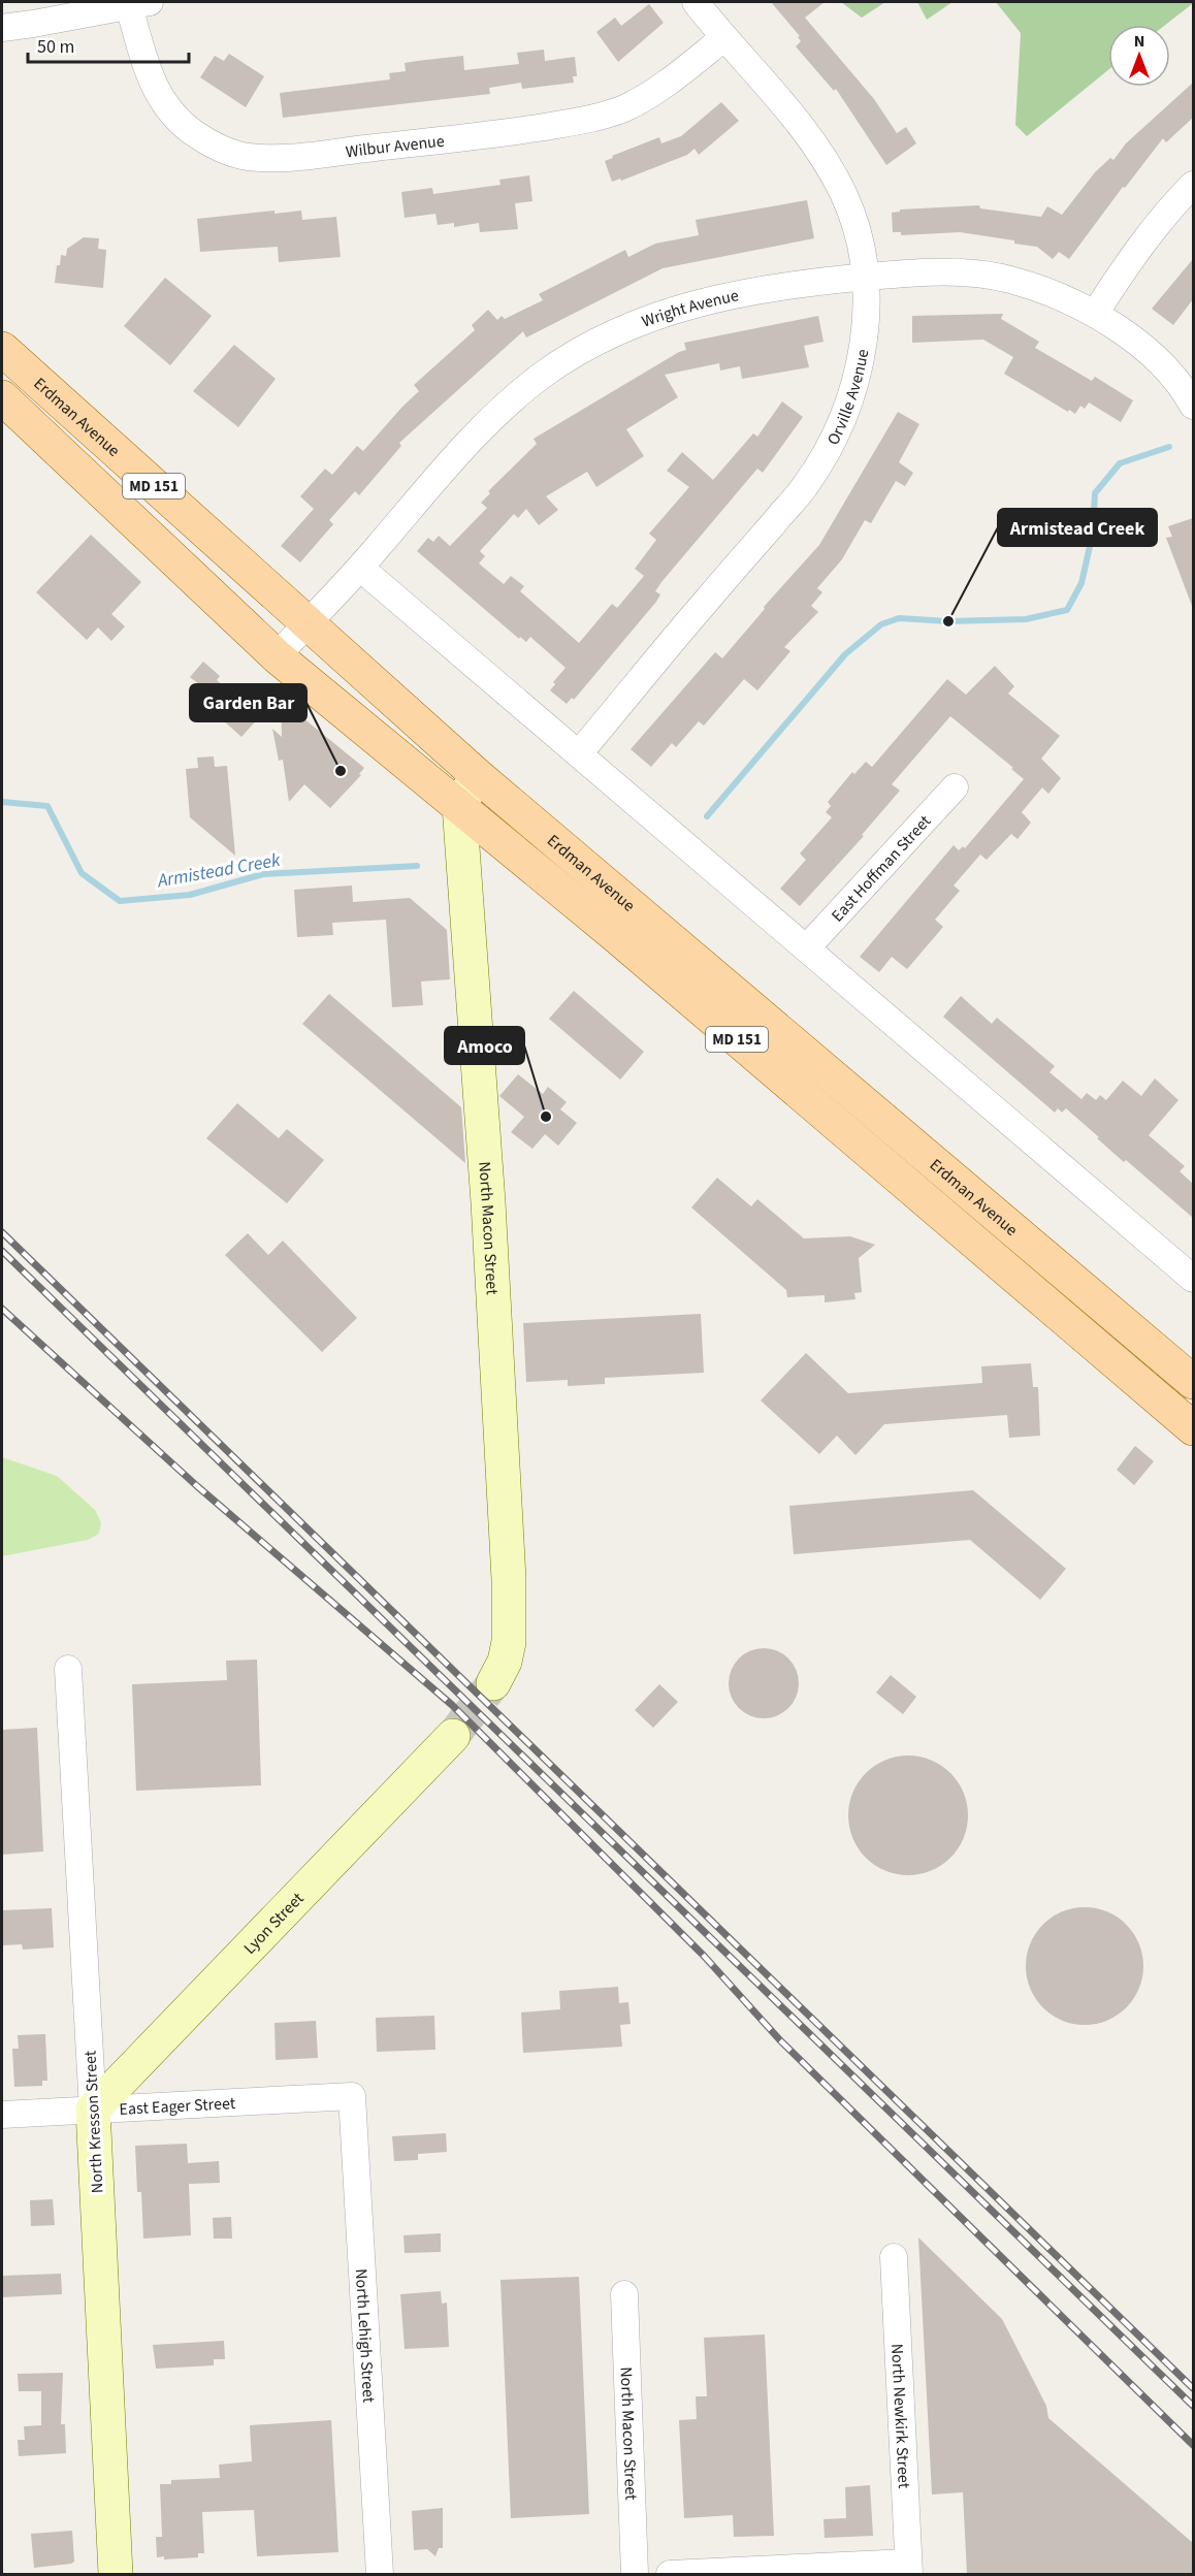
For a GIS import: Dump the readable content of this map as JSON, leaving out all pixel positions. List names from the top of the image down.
{
  "streets": {
    "main road": ["Erdman Avenue", "MD 151"],
    "street": [
      "Wilbur Avenue",
      "Wright Avenue",
      "Orville Avenue",
      "East Hoffman Street",
      "North Macon Street",
      "Lyon Street",
      "East Eager Street",
      "North Kresson Street",
      "North Lehigh Street",
      "North Newkirk Street"
    ]
  },
  "crossings": [
    ["Wilbur Avenue", "Orville Avenue"],
    ["Wright Avenue", "Orville Avenue"],
    ["Wright Avenue", "Erdman Avenue"],
    ["Erdman Avenue", "North Macon Street"],
    ["Lyon Street", "East Eager Street"],
    ["Lyon Street", "North Kresson Street"],
    ["East Eager Street", "North Kresson Street"],
    ["East Eager Street", "North Lehigh Street"]
  ],
  "water": ["Armistead Creek"],
  "places": ["Armistead Creek", "Garden Bar", "Amoco"],
  "scale_bar": "50 m",
  "north": "top"
}
